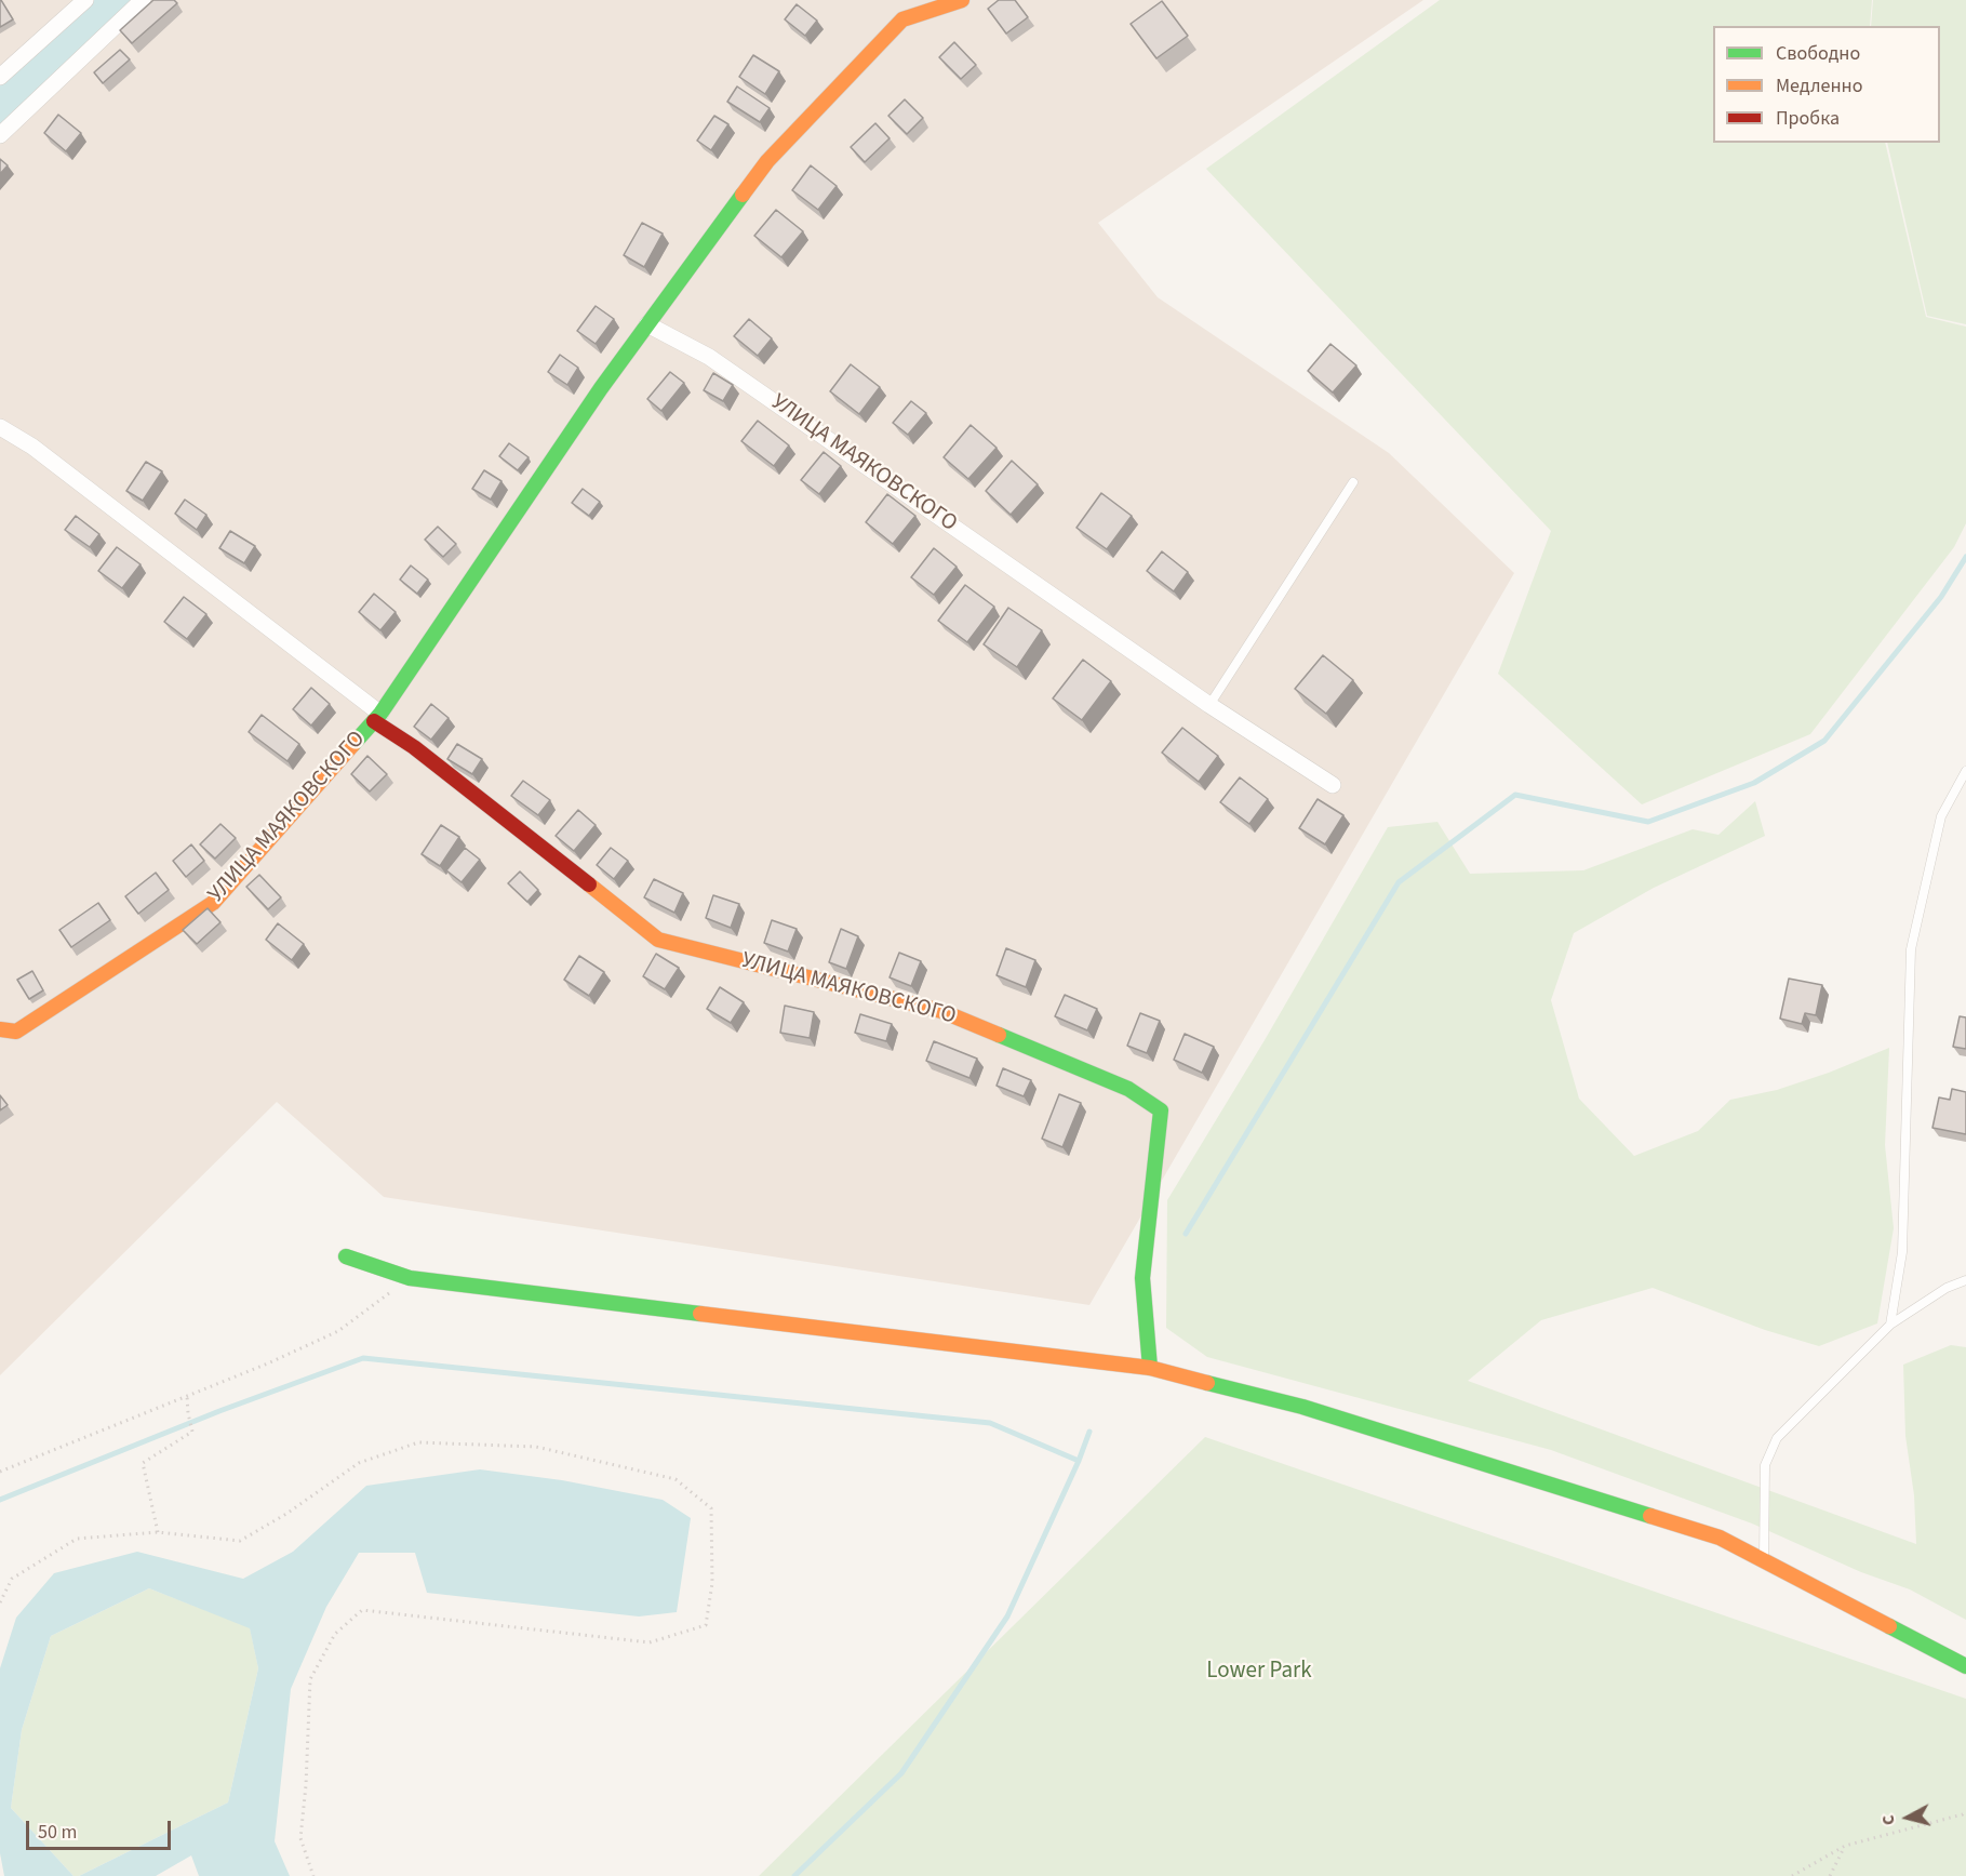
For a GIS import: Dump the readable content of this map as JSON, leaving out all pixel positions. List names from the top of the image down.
{
  "streets": {
    "street": ["УЛИЦА МАЯКОВСКОГО"]
  },
  "parks": ["Lower Park"],
  "legend": ["Свободно", "Медленно", "Пробка"],
  "scale_bar": "50 m",
  "north": "left"
}
